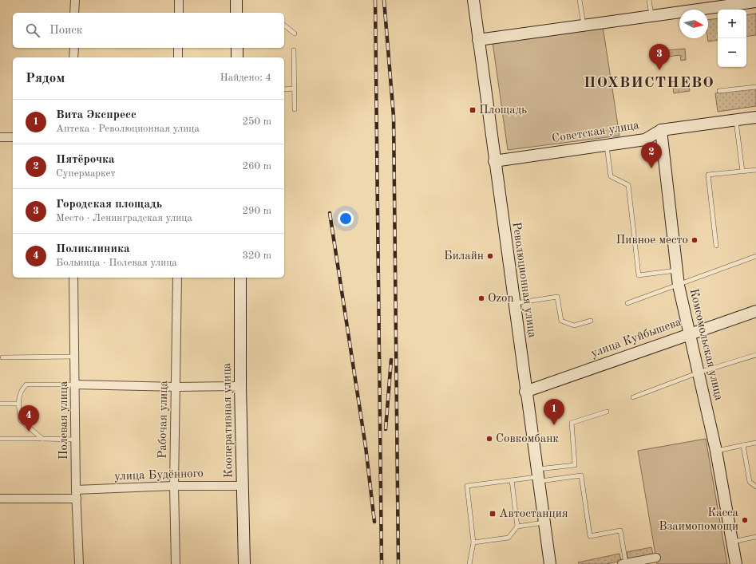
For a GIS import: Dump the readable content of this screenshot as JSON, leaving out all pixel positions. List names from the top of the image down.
{
  "streets": {
    "street": [
      "Советская улица",
      "Революционная улица",
      "улица Куйбышева",
      "Комсомольская улица",
      "Рабочая улица",
      "Полевая улица",
      "Кооперативная улица",
      "улица Будённого"
    ]
  },
  "crossings": [
    ["Советская улица", "Революционная улица"],
    ["Советская улица", "Комсомольская улица"],
    ["Революционная улица", "улица Куйбышева"],
    ["улица Куйбышева", "Комсомольская улица"],
    ["Рабочая улица", "улица Будённого"],
    ["Полевая улица", "улица Будённого"],
    ["Кооперативная улица", "улица Будённого"]
  ],
  "districts": ["ПОХВИСТНЕВО"],
  "places": {
    "transit": ["Площадь", "Автостанция"],
    "other": [
      "Пивное место",
      "Билайн",
      "Ozon",
      "Совкомбанк",
      "Касса Взаимопомощи"
    ]
  },
  "north": "right",
  "page": {
    "map_buttons": ["+", "−"],
    "search": "Поиск",
    "pins": [
      "3",
      "2",
      "1",
      "4"
    ],
    "heading": ["Рядом", "Найдено: 4"],
    "list": [
      {
        "mark": "1",
        "name": "Вита Экспресс",
        "note": "Аптека · Революционная улица",
        "value": "250 m"
      },
      {
        "mark": "2",
        "name": "Пятёрочка",
        "note": "Супермаркет",
        "value": "260 m"
      },
      {
        "mark": "3",
        "name": "Городская площадь",
        "note": "Место · Ленинградская улица",
        "value": "290 m"
      },
      {
        "mark": "4",
        "name": "Поликлиника",
        "note": "Больница · Полевая улица",
        "value": "320 m"
      }
    ]
  }
}
